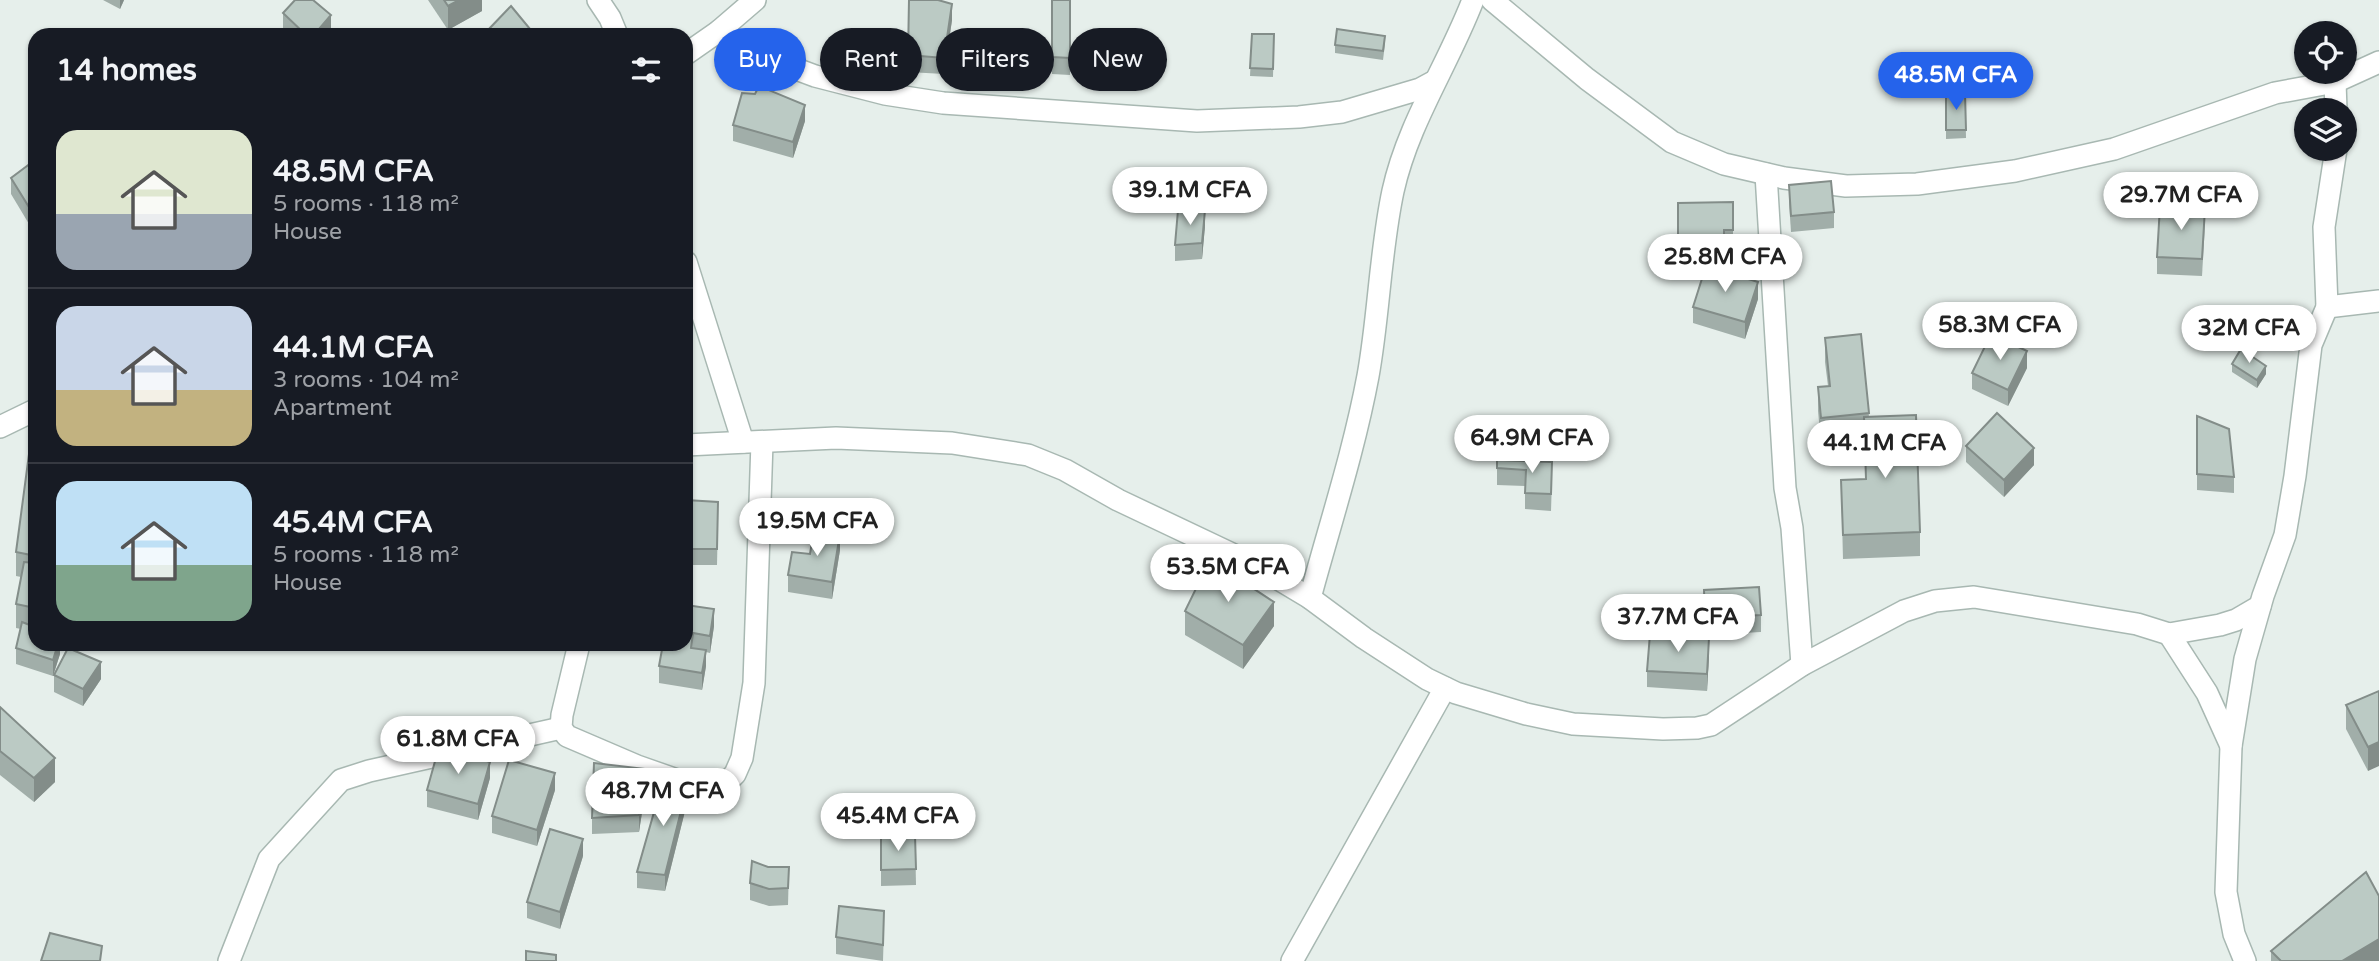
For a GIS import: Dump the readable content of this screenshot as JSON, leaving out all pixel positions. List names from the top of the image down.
{
  "page": {
    "chip": [
      "Buy",
      "Rent",
      "Filters",
      "New"
    ],
    "heading": "14 homes",
    "price": [
      "48.5M CFA",
      "39.1M CFA",
      "29.7M CFA",
      "25.8M CFA",
      "58.3M CFA",
      "32M CFA",
      "64.9M CFA",
      "44.1M CFA",
      "19.5M CFA",
      "53.5M CFA",
      "37.7M CFA",
      "61.8M CFA",
      "48.7M CFA",
      "45.4M CFA"
    ],
    "list": [
      {
        "name": "48.5M CFA",
        "note": "5 rooms · 118 m² · House"
      },
      {
        "name": "44.1M CFA",
        "note": "3 rooms · 104 m² · Apartment"
      },
      {
        "name": "45.4M CFA",
        "note": "5 rooms · 118 m² · House"
      }
    ]
  }
}
